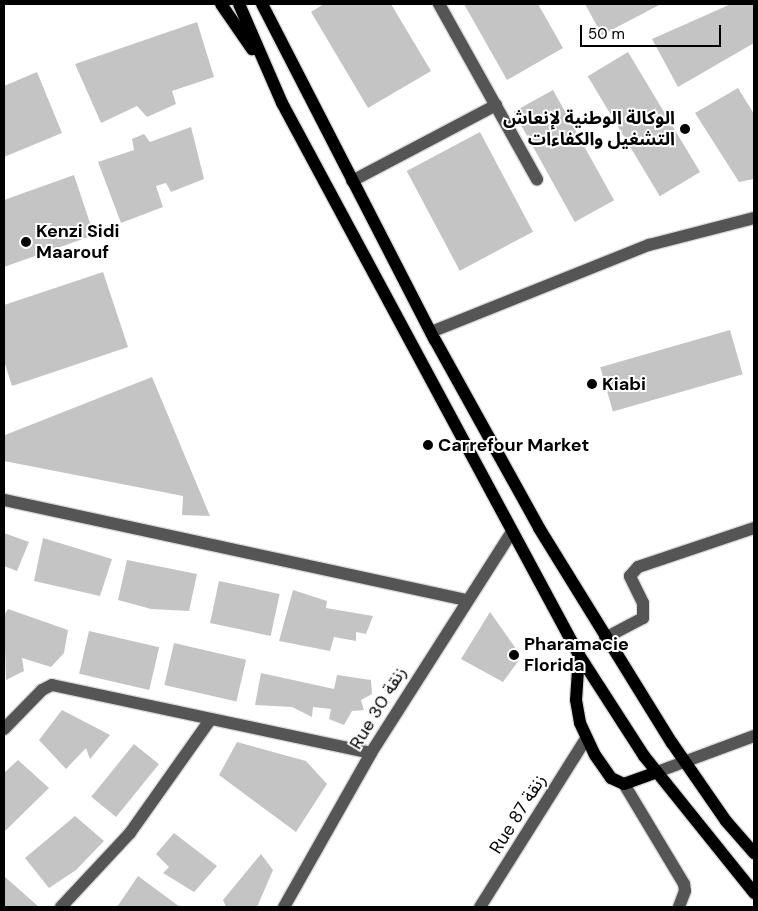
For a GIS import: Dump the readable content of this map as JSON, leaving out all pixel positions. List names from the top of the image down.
{
  "streets": {
    "street": ["Rue 30 زنقة", "Rue 87 زنقة"]
  },
  "places": [
    "الوكالة الوطنية لإنعاش التشغيل والكفاءات",
    "Kenzi Sidi Maarouf",
    "Kiabi",
    "Carrefour Market",
    "Pharamacie Florida"
  ],
  "scale_bar": "50 m"
}
